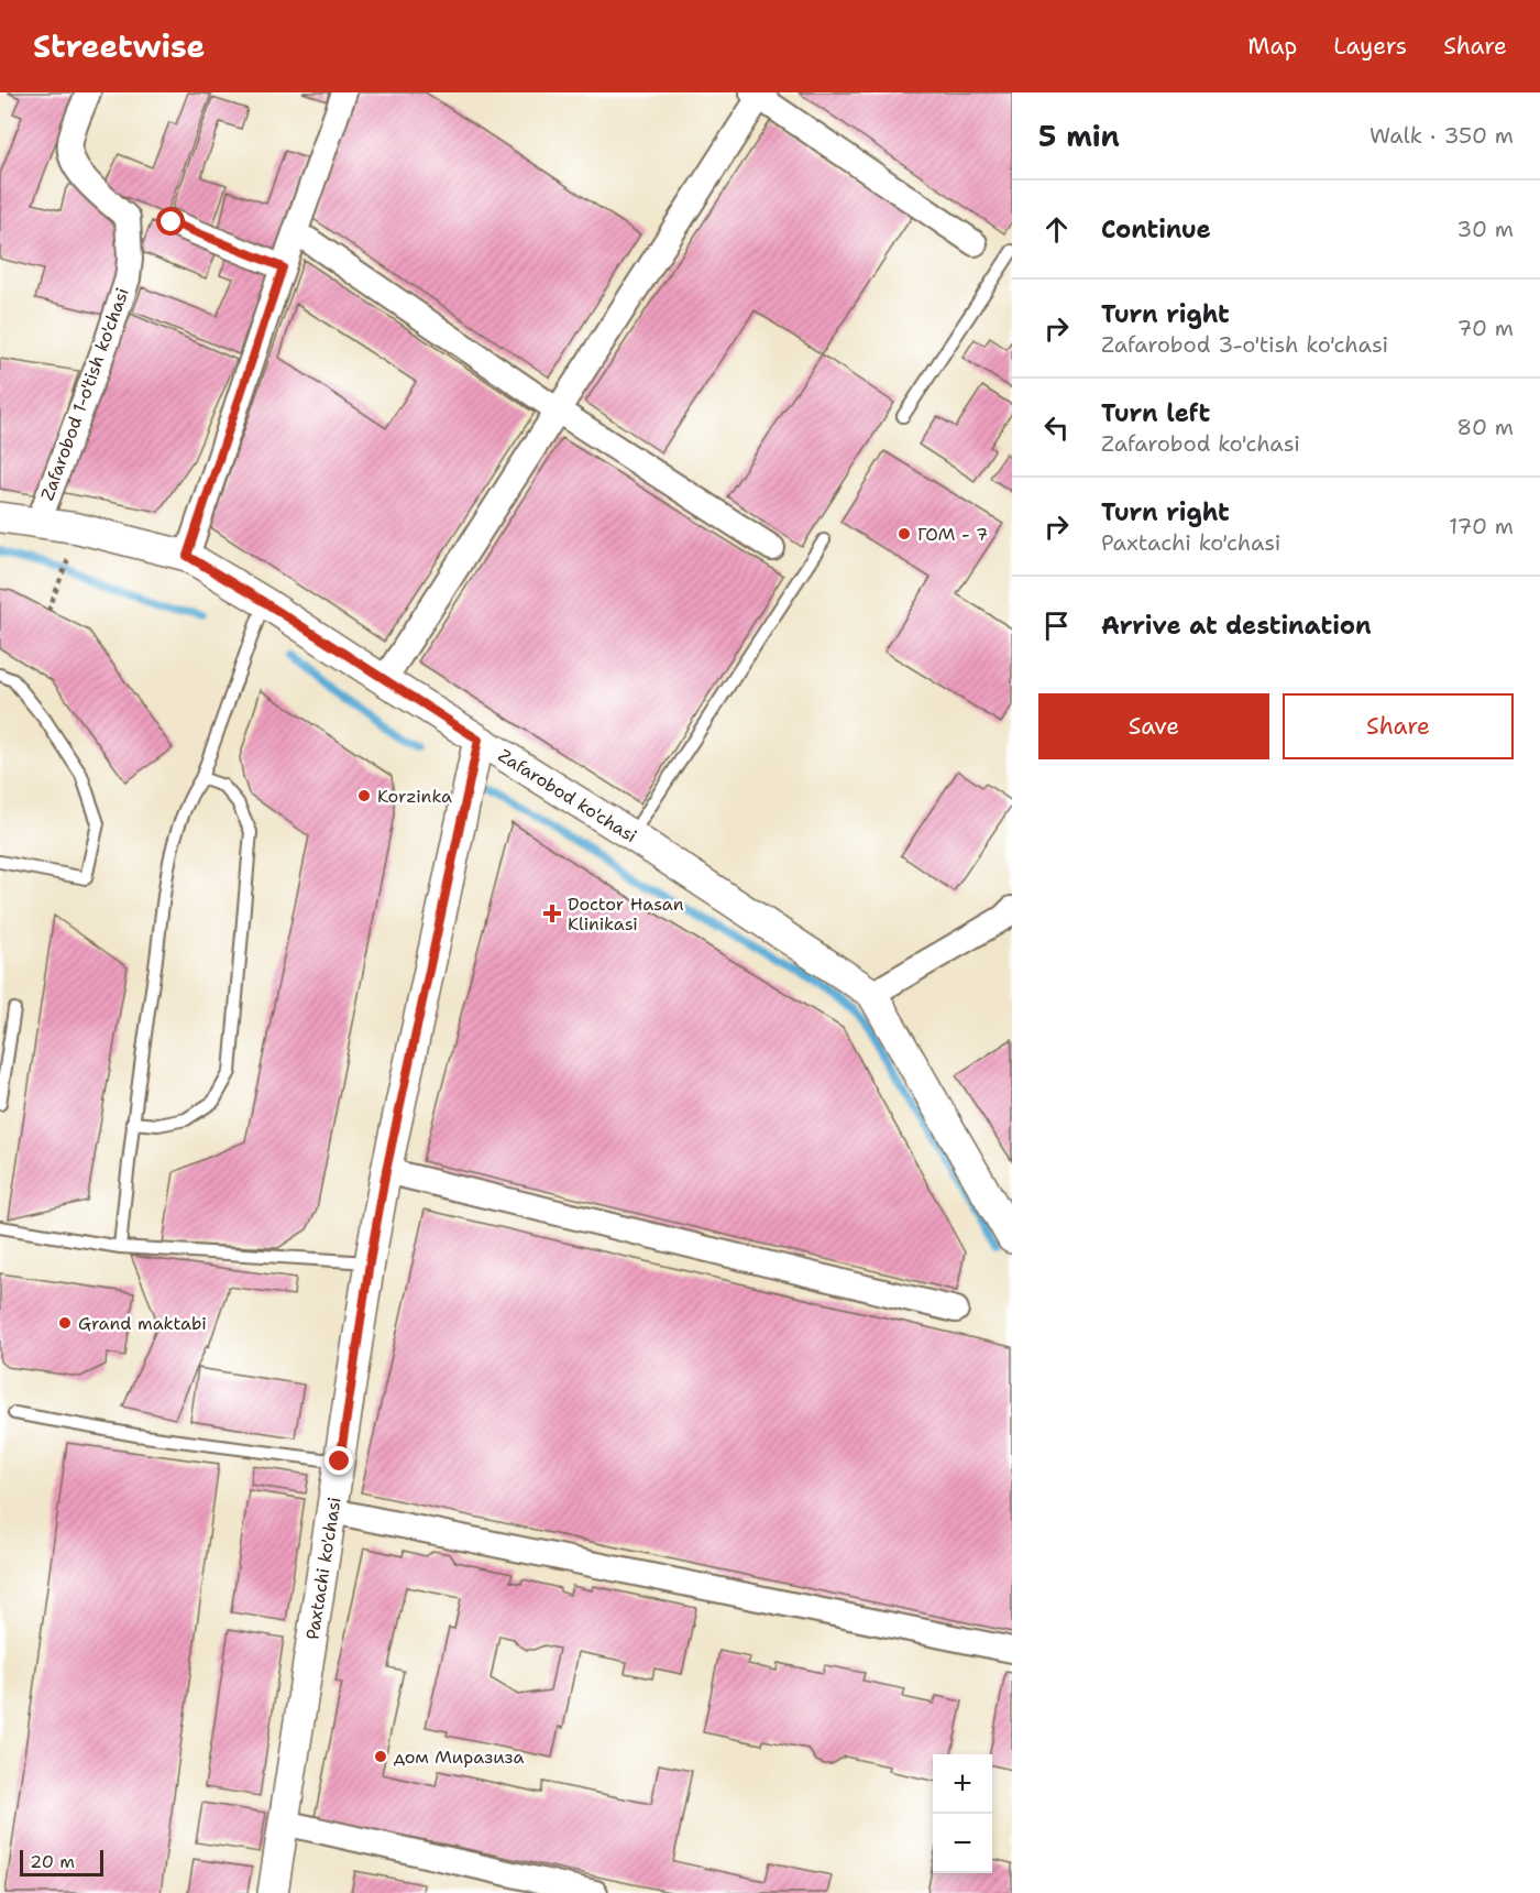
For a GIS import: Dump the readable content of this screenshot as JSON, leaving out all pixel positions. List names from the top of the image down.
{
  "streets": {
    "street": ["Zafarobod 1-o'tish ko'chasi", "Zafarobod ko'chasi", "Paxtachi ko'chasi"]
  },
  "crossings": [
    ["Zafarobod 1-o'tish ko'chasi", "Zafarobod ko'chasi"],
    ["Zafarobod ko'chasi", "Paxtachi ko'chasi"]
  ],
  "places": {
    "other": [
      "ГОМ - 7",
      "Korzinka",
      "Grand maktabi",
      "дом Миразиза"
    ],
    "health": ["Doctor Hasan Klinikasi"]
  },
  "scale_bar": "20 m",
  "page": {
    "header": "Streetwise",
    "nav": ["Map", "Layers", "Share"],
    "heading": ["5 min", "Walk · 350 m"],
    "list": [
      ["Continue", "30 m"],
      ["Turn right", "Zafarobod 3-o'tish ko'chasi", "70 m"],
      ["Turn left", "Zafarobod ko'chasi", "80 m"],
      ["Turn right", "Paxtachi ko'chasi", "170 m"],
      "Arrive at destination"
    ],
    "buttons": ["Save", "Share"],
    "map_buttons": ["+", "−"],
    "scale": "20 m"
  }
}
